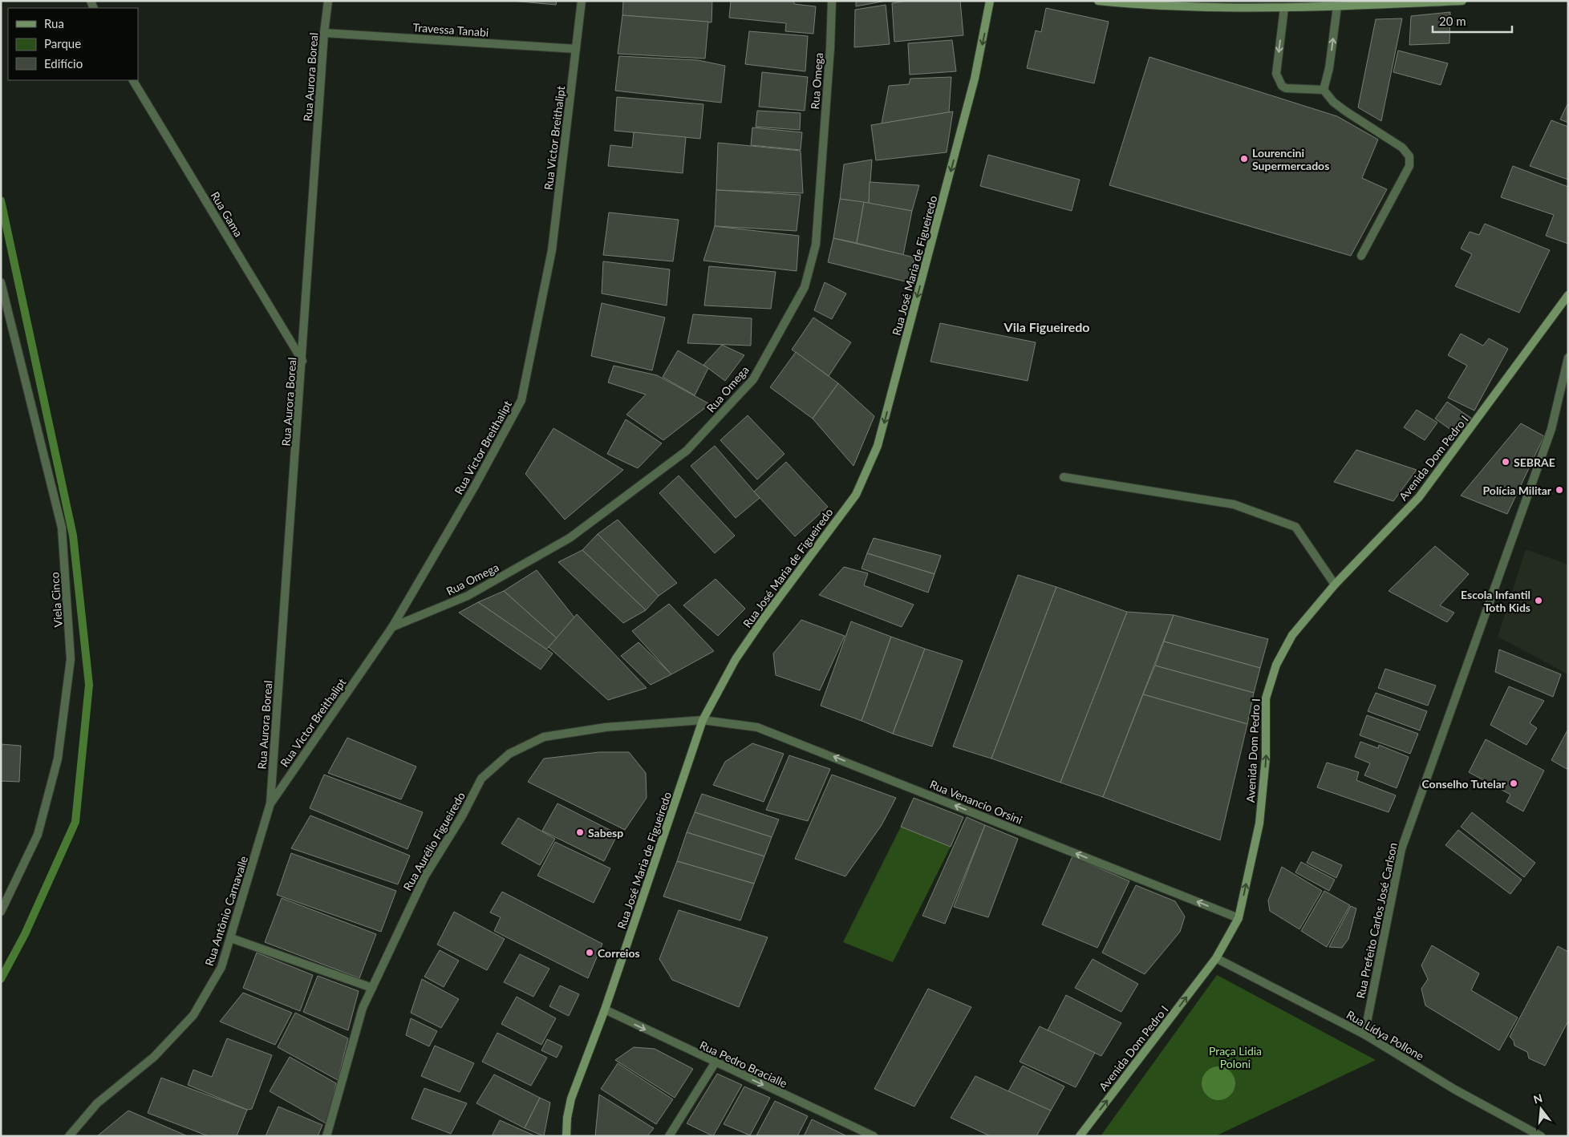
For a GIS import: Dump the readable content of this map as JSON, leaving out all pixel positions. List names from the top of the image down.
{
  "streets": {
    "main road": ["Rua José Maria de Figueiredo", "Avenida Dom Pedro I"],
    "street": [
      "Travessa Tanabi",
      "Rua Aurora Boreal",
      "Rua Omega",
      "Rua Victor Breithalipt",
      "Rua Gama",
      "Viela Cinco",
      "Rua Venancio Orsini",
      "Rua Aurélio Figueiredo",
      "Rua Antônio Carnavalle",
      "Rua Prefeito Carlos José Carlson",
      "Rua Lídya Pollone",
      "Rua Pedro Bracialle"
    ]
  },
  "crossings": [
    ["Travessa Tanabi", "Rua Aurora Boreal"],
    ["Travessa Tanabi", "Rua Victor Breithalipt"],
    ["Rua Aurora Boreal", "Rua Victor Breithalipt"],
    ["Rua Aurora Boreal", "Rua Gama"],
    ["Rua Aurora Boreal", "Rua Antônio Carnavalle"],
    ["Rua Omega", "Rua Victor Breithalipt"],
    ["Rua Victor Breithalipt", "Rua Antônio Carnavalle"],
    ["Rua José Maria de Figueiredo", "Rua Venancio Orsini"],
    ["Rua José Maria de Figueiredo", "Rua Aurélio Figueiredo"],
    ["Rua José Maria de Figueiredo", "Rua Pedro Bracialle"],
    ["Avenida Dom Pedro I", "Rua Venancio Orsini"],
    ["Avenida Dom Pedro I", "Rua Lídya Pollone"],
    ["Rua Venancio Orsini", "Rua Aurélio Figueiredo"],
    ["Rua Prefeito Carlos José Carlson", "Rua Lídya Pollone"]
  ],
  "one_way": [
    "Rua José Maria de Figueiredo",
    "Avenida Dom Pedro I",
    "Rua Venancio Orsini",
    "Rua Pedro Bracialle"
  ],
  "districts": ["Vila Figueiredo"],
  "parks": ["Praça Lidia Poloni"],
  "places": [
    "Lourencini Supermercados",
    "SEBRAE",
    "Polícia Militar",
    "Escola Infantil Toth Kids",
    "Conselho Tutelar",
    "Sabesp",
    "Correios"
  ],
  "legend": ["Rua", "Parque", "Edifício"],
  "scale_bar": "20 m",
  "north": "top"
}
